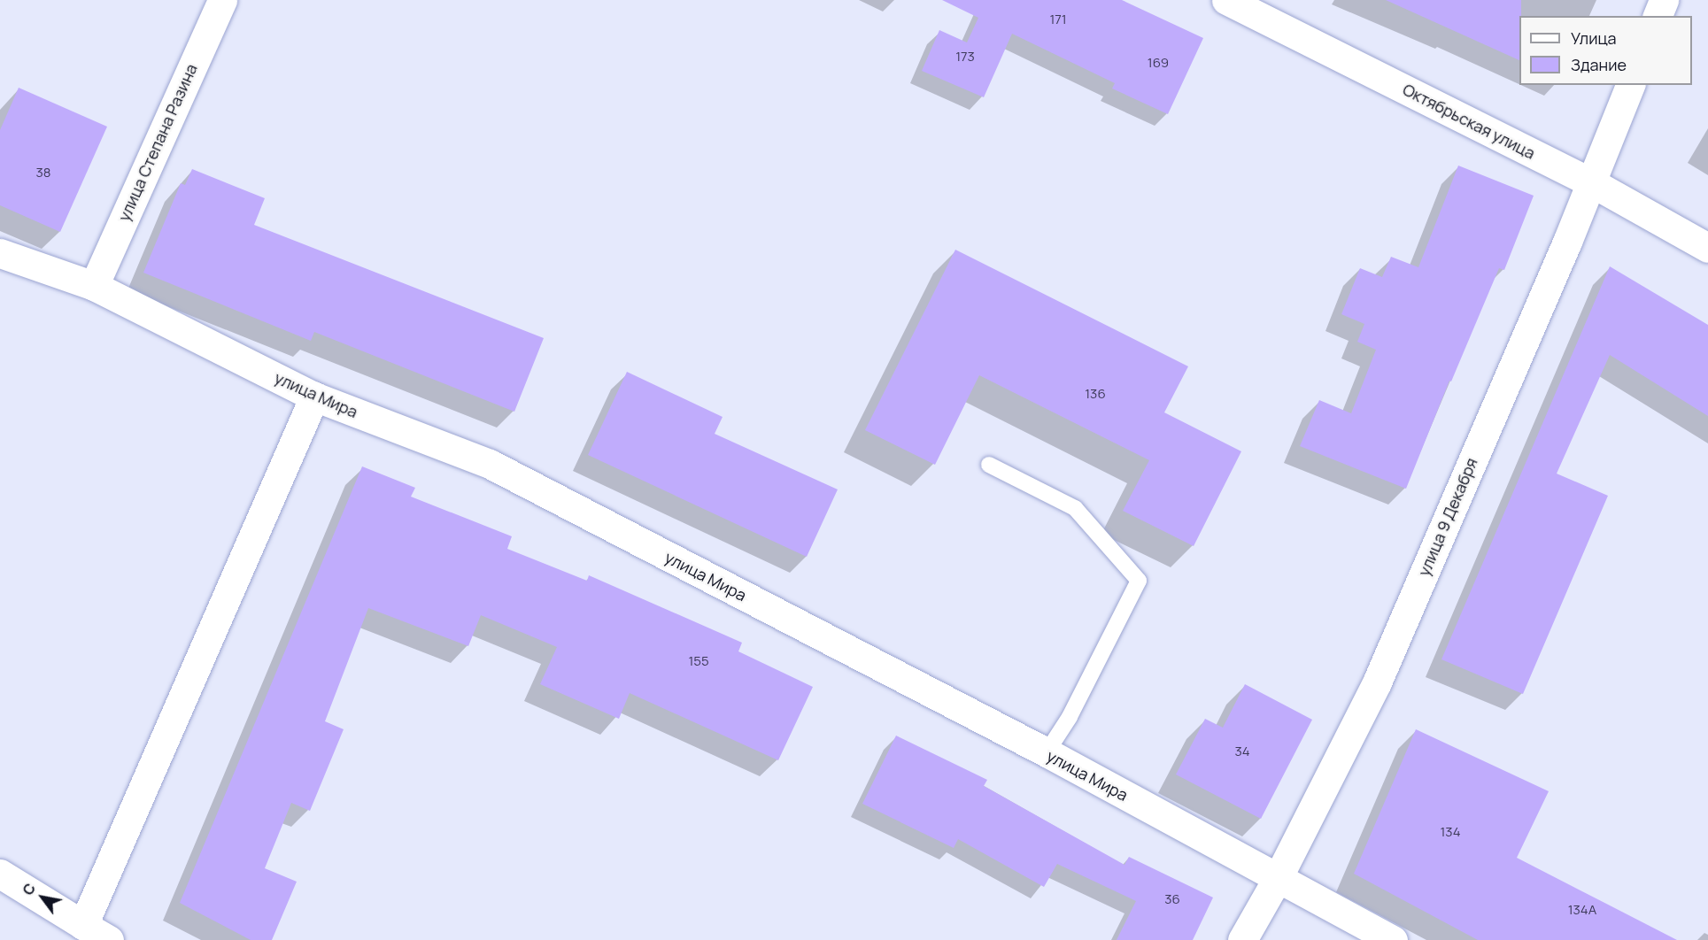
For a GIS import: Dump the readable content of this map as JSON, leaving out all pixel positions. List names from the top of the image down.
{
  "streets": {
    "street": [
      "Октябрьская улица",
      "улица Степана Разина",
      "улица Мира",
      "улица 9 Декабря"
    ]
  },
  "crossings": [
    ["Октябрьская улица", "улица 9 Декабря"],
    ["улица Степана Разина", "улица Мира"],
    ["улица Мира", "улица 9 Декабря"]
  ],
  "house_numbers": [
    "171",
    "173",
    "169",
    "38",
    "136",
    "155",
    "34",
    "134",
    "36",
    "134А"
  ],
  "legend": ["Улица", "Здание"],
  "north": "top left"
}
